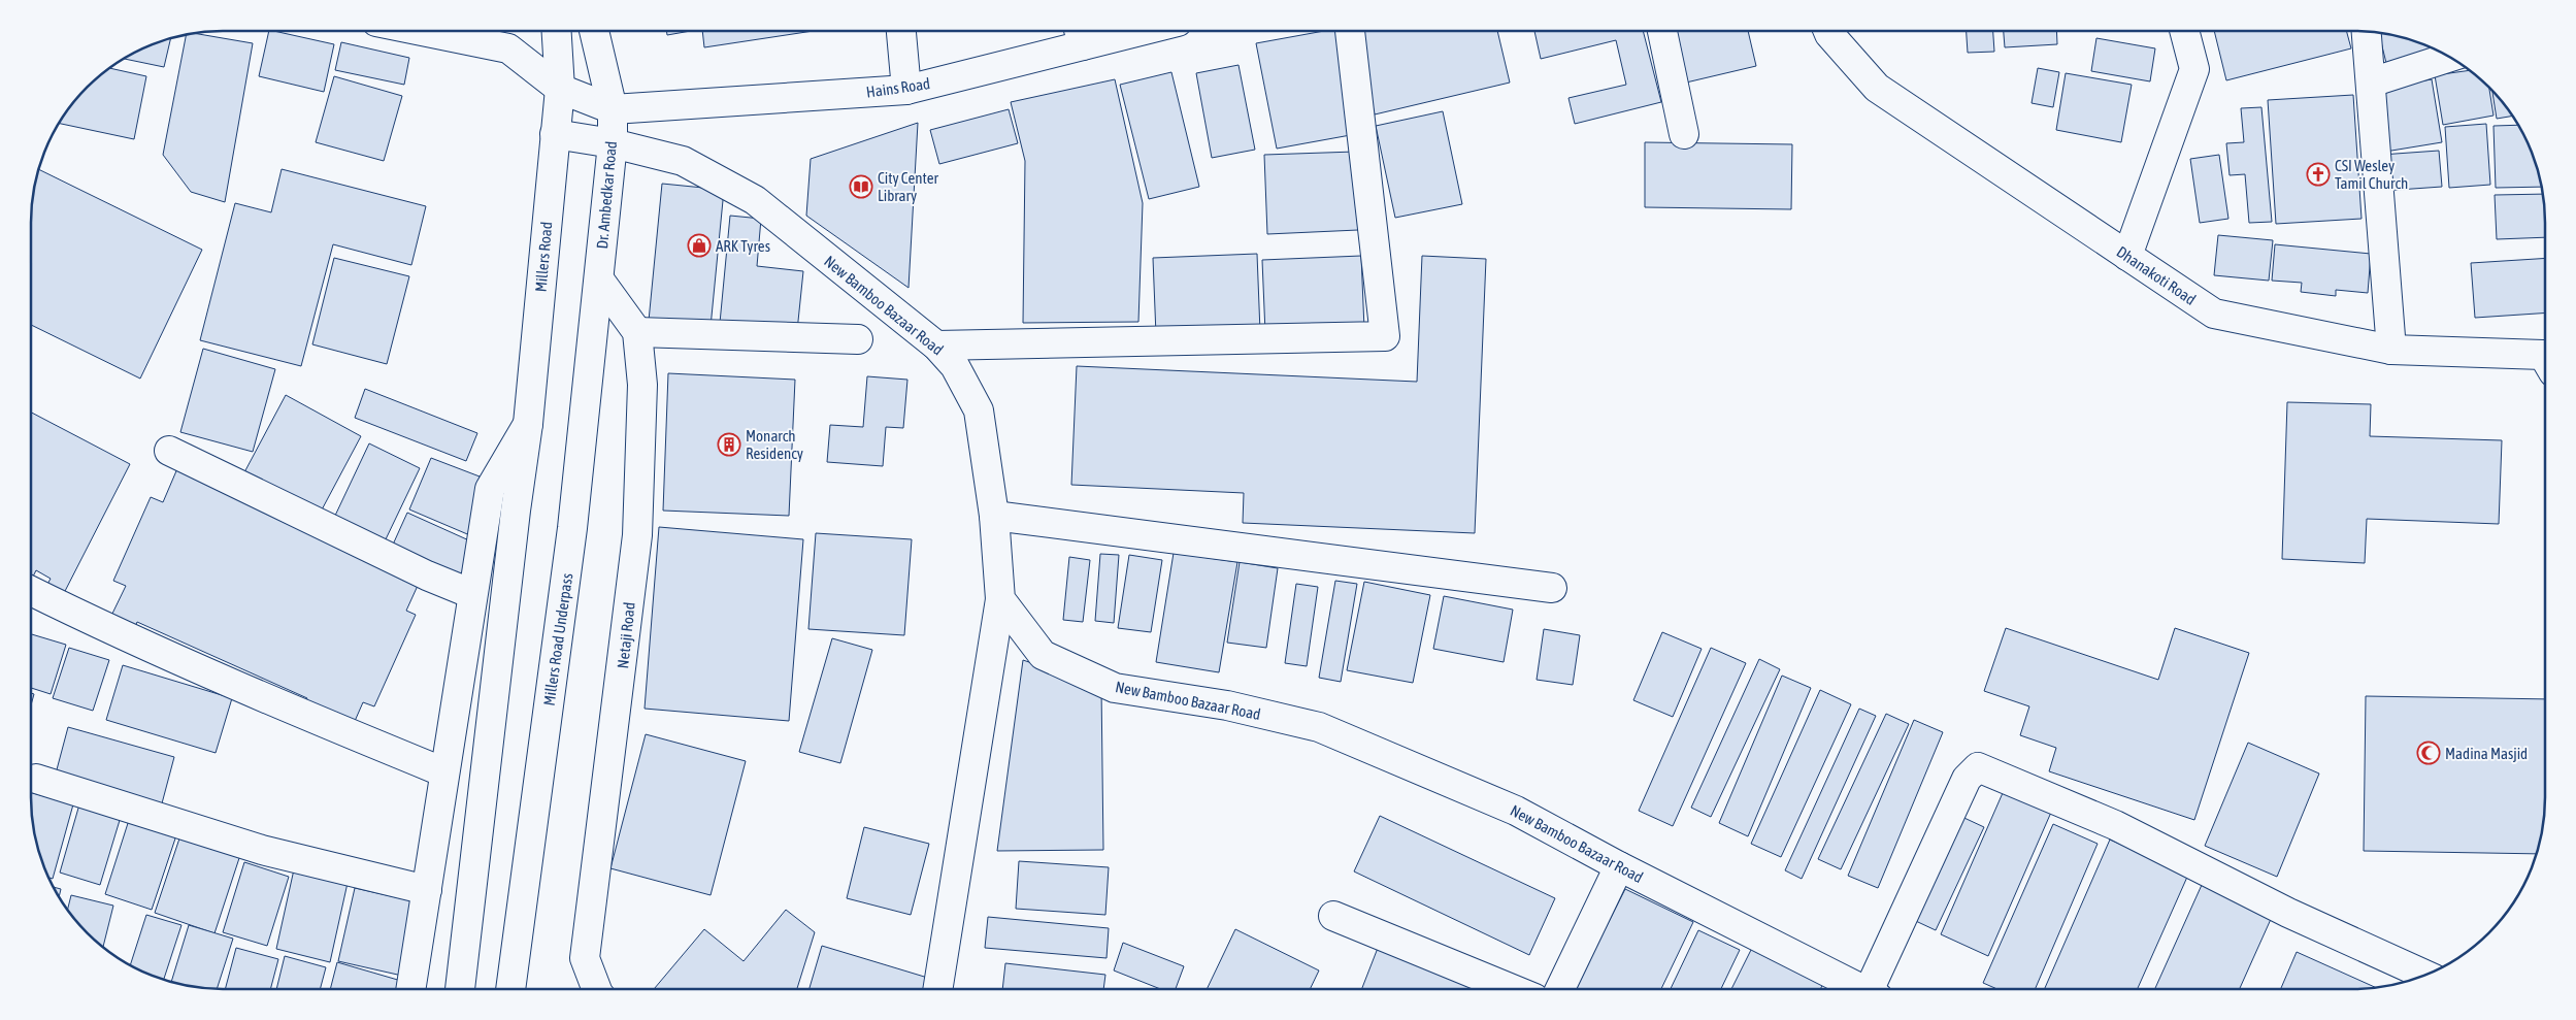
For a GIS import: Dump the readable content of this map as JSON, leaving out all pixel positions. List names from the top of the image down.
{
  "streets": {
    "street": [
      "Hains Road",
      "Dr. Ambedkar Road",
      "Millers Road",
      "Dhanakoti Road",
      "New Bamboo Bazaar Road",
      "Netaji Road",
      "Millers Road Underpass"
    ]
  },
  "crossings": [
    ["Hains Road", "Dr. Ambedkar Road"],
    ["Dr. Ambedkar Road", "New Bamboo Bazaar Road"],
    ["Dr. Ambedkar Road", "Millers Road Underpass"],
    ["Millers Road", "New Bamboo Bazaar Road"]
  ],
  "places": {
    "church": ["CSI Wesley Tamil Church"],
    "library": ["City Center Library"],
    "shop": ["ARK Tyres"],
    "building": ["Monarch Residency"],
    "mosque": ["Madina Masjid"]
  }
}
